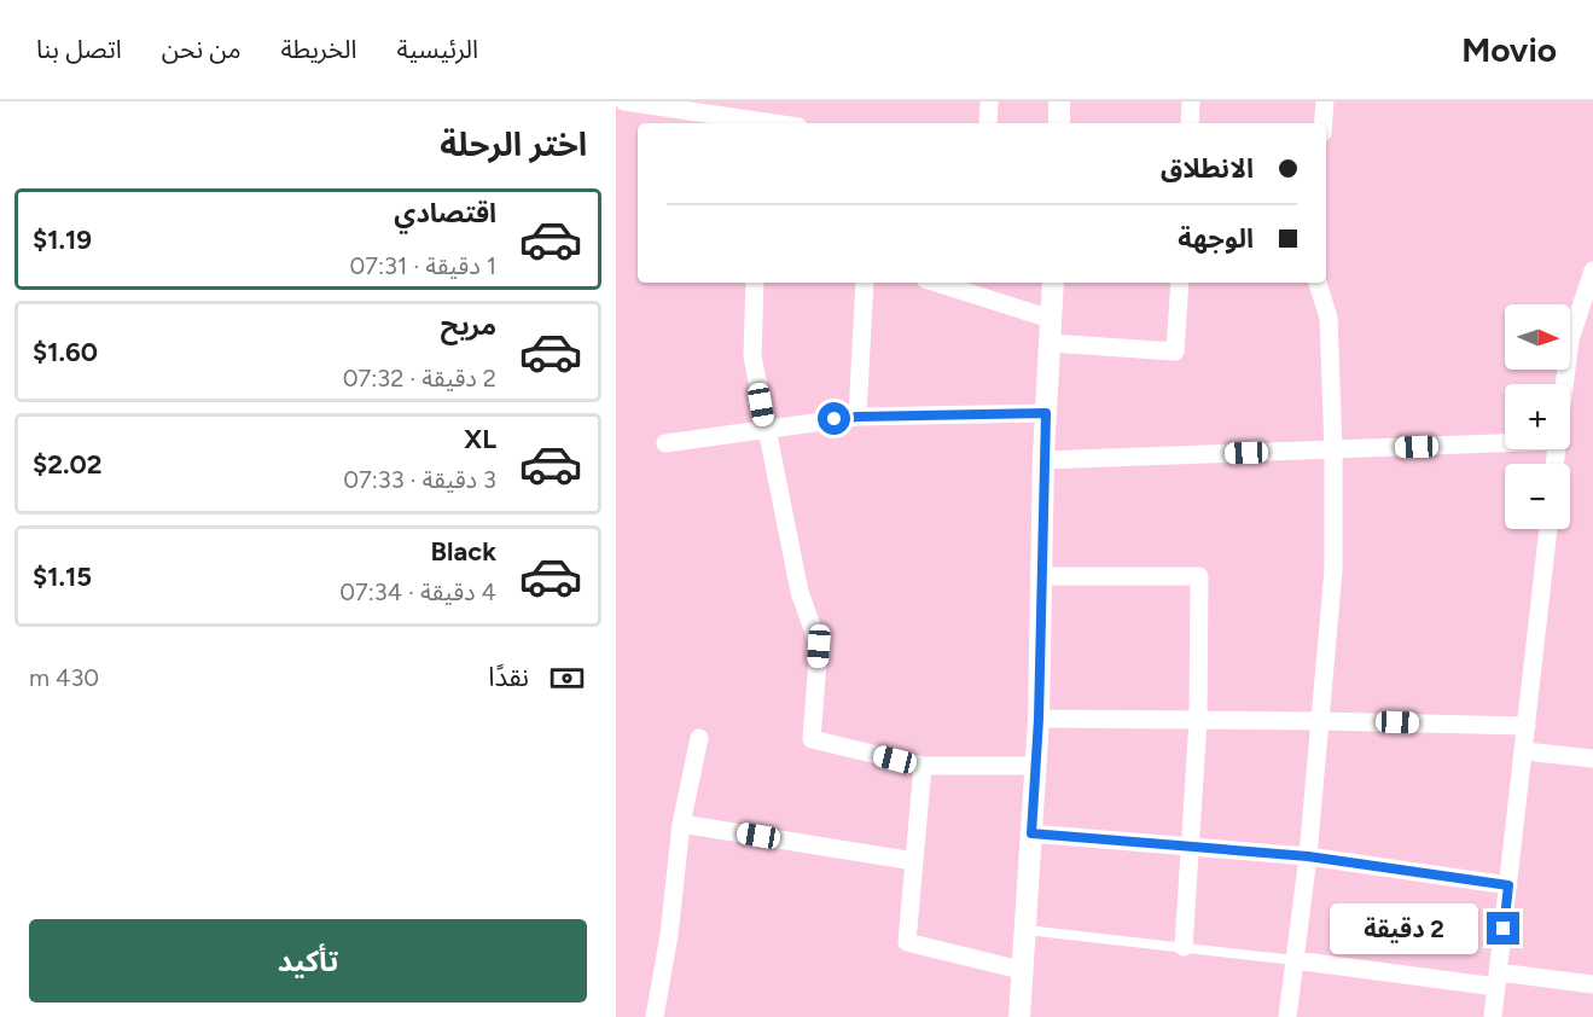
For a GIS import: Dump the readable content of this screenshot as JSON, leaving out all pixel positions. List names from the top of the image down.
{
  "north": "right",
  "page": {
    "header": "Movio",
    "nav": [
      "الرئيسية",
      "الخريطة",
      "من نحن",
      "اتصل بنا"
    ],
    "heading": "اختر الرحلة",
    "banner": ["الانطلاق", "الوجهة"],
    "list": [
      {
        "name": "اقتصادي",
        "note": "1 دقيقة · 07:31",
        "value": "$1.19"
      },
      {
        "name": "مريح",
        "note": "2 دقيقة · 07:32",
        "value": "$1.60"
      },
      {
        "name": "XL",
        "note": "3 دقيقة · 07:33",
        "value": "$2.02"
      },
      {
        "name": "Black",
        "note": "4 دقيقة · 07:34",
        "value": "$1.15"
      }
    ],
    "map_buttons": ["+", "−"],
    "pay": ["نقدًا", "430 m"],
    "bubble": "2 دقيقة",
    "buttons": "تأكيد"
  }
}
